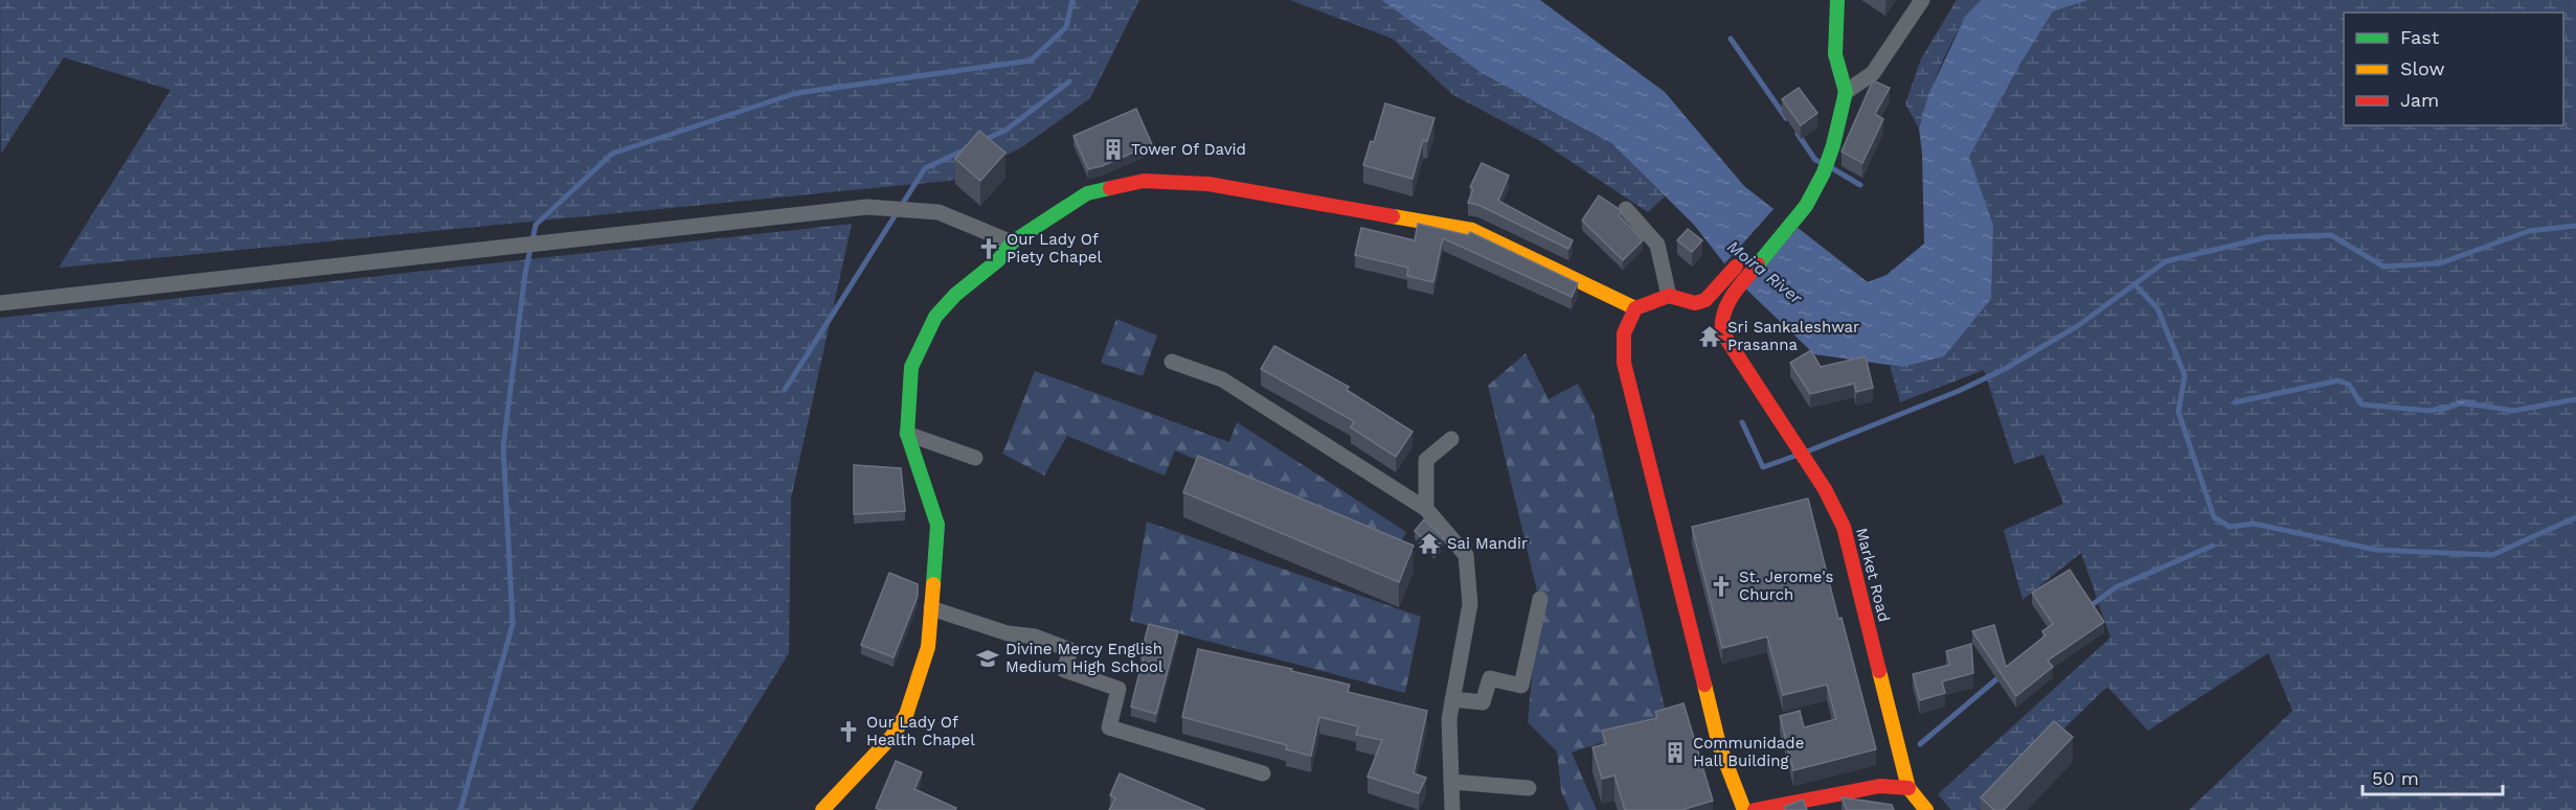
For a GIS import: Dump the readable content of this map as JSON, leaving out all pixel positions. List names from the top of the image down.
{
  "streets": {
    "main road": ["Market Road"]
  },
  "water": ["Moira River"],
  "places": {
    "building": ["Tower Of David", "Communidade Hall Building"],
    "church": ["Our Lady Of Piety Chapel", "St. Jerome's Church", "Our Lady Of Health Chapel"],
    "temple": ["Sri Sankaleshwar Prasanna", "Sai Mandir"],
    "school or university": ["Divine Mercy English Medium High School"]
  },
  "legend": ["Fast", "Slow", "Jam"],
  "scale_bar": "50 m"
}
